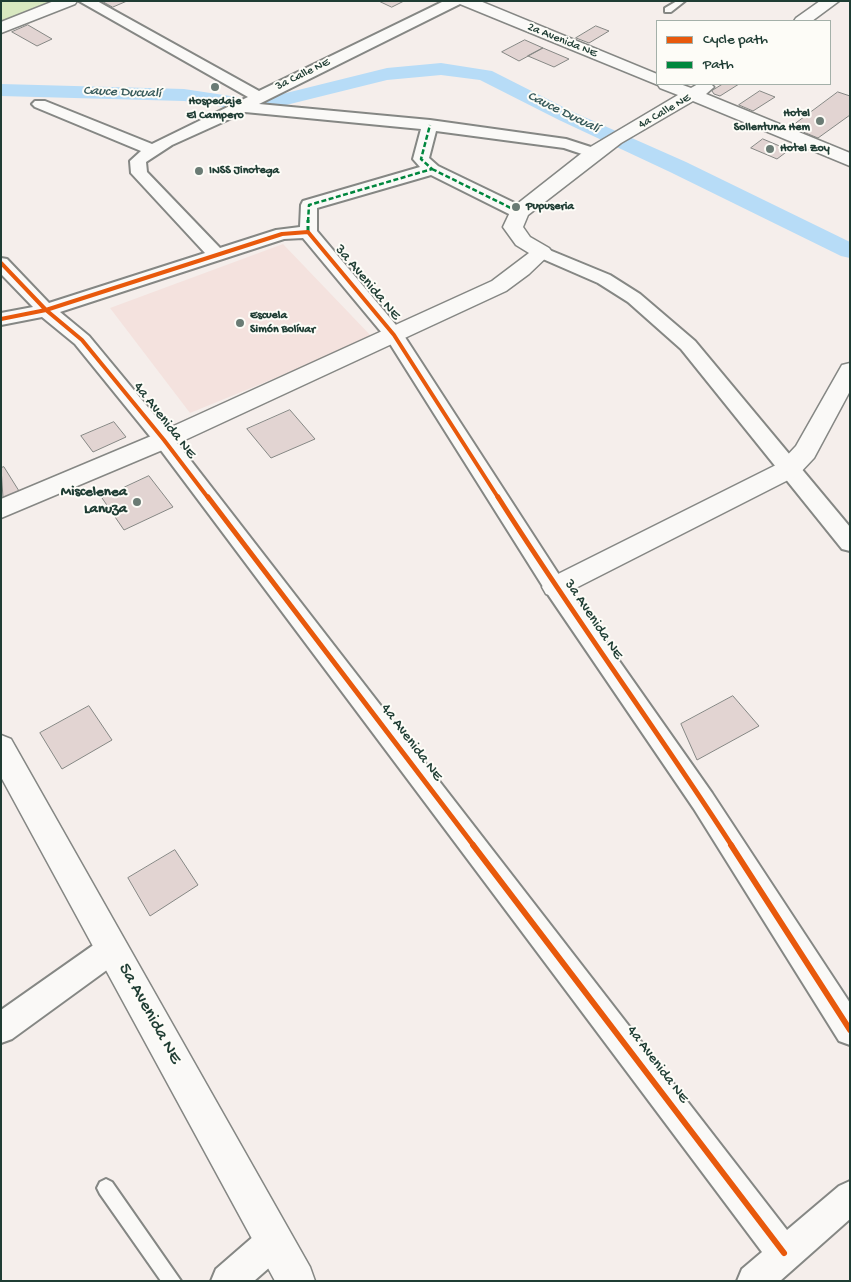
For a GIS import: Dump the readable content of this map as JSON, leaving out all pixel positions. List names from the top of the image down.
{
  "streets": {
    "street": [
      "2a Avenida NE",
      "3a Calle NE",
      "4a Calle NE",
      "3a Avenida NE",
      "4a Avenida NE",
      "5a Avenida NE"
    ]
  },
  "water": ["Cauce Ducualí"],
  "places": [
    "Hospedaje El Campero",
    "Hotel Sollentuna Hem",
    "Hotel Zoy",
    "INSS Jinotega",
    "Pupuseria",
    "Escuela Simón Bolívar",
    "Miscelenea Lanuza"
  ],
  "legend": ["Cycle path", "Path"]
}
